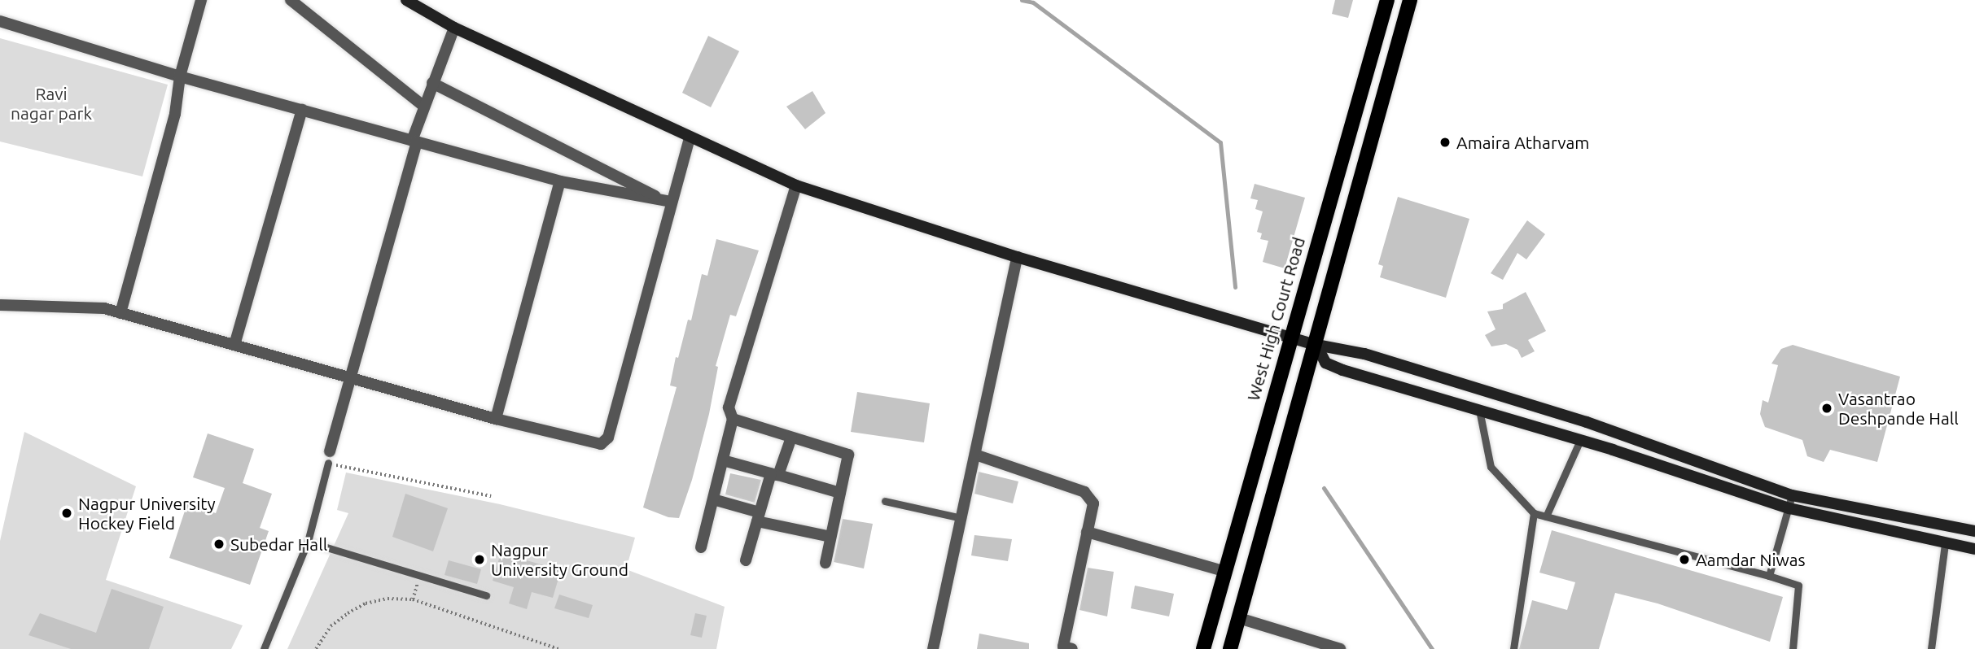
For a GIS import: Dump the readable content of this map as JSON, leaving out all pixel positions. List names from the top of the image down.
{
  "streets": {
    "main road": ["West High Court Road"]
  },
  "parks": ["Ravi nagar park"],
  "places": [
    "Amaira Atharvam",
    "Vasantrao Deshpande Hall",
    "Nagpur University Hockey Field",
    "Subedar Hall",
    "Nagpur University Ground",
    "Aamdar Niwas"
  ]
}
